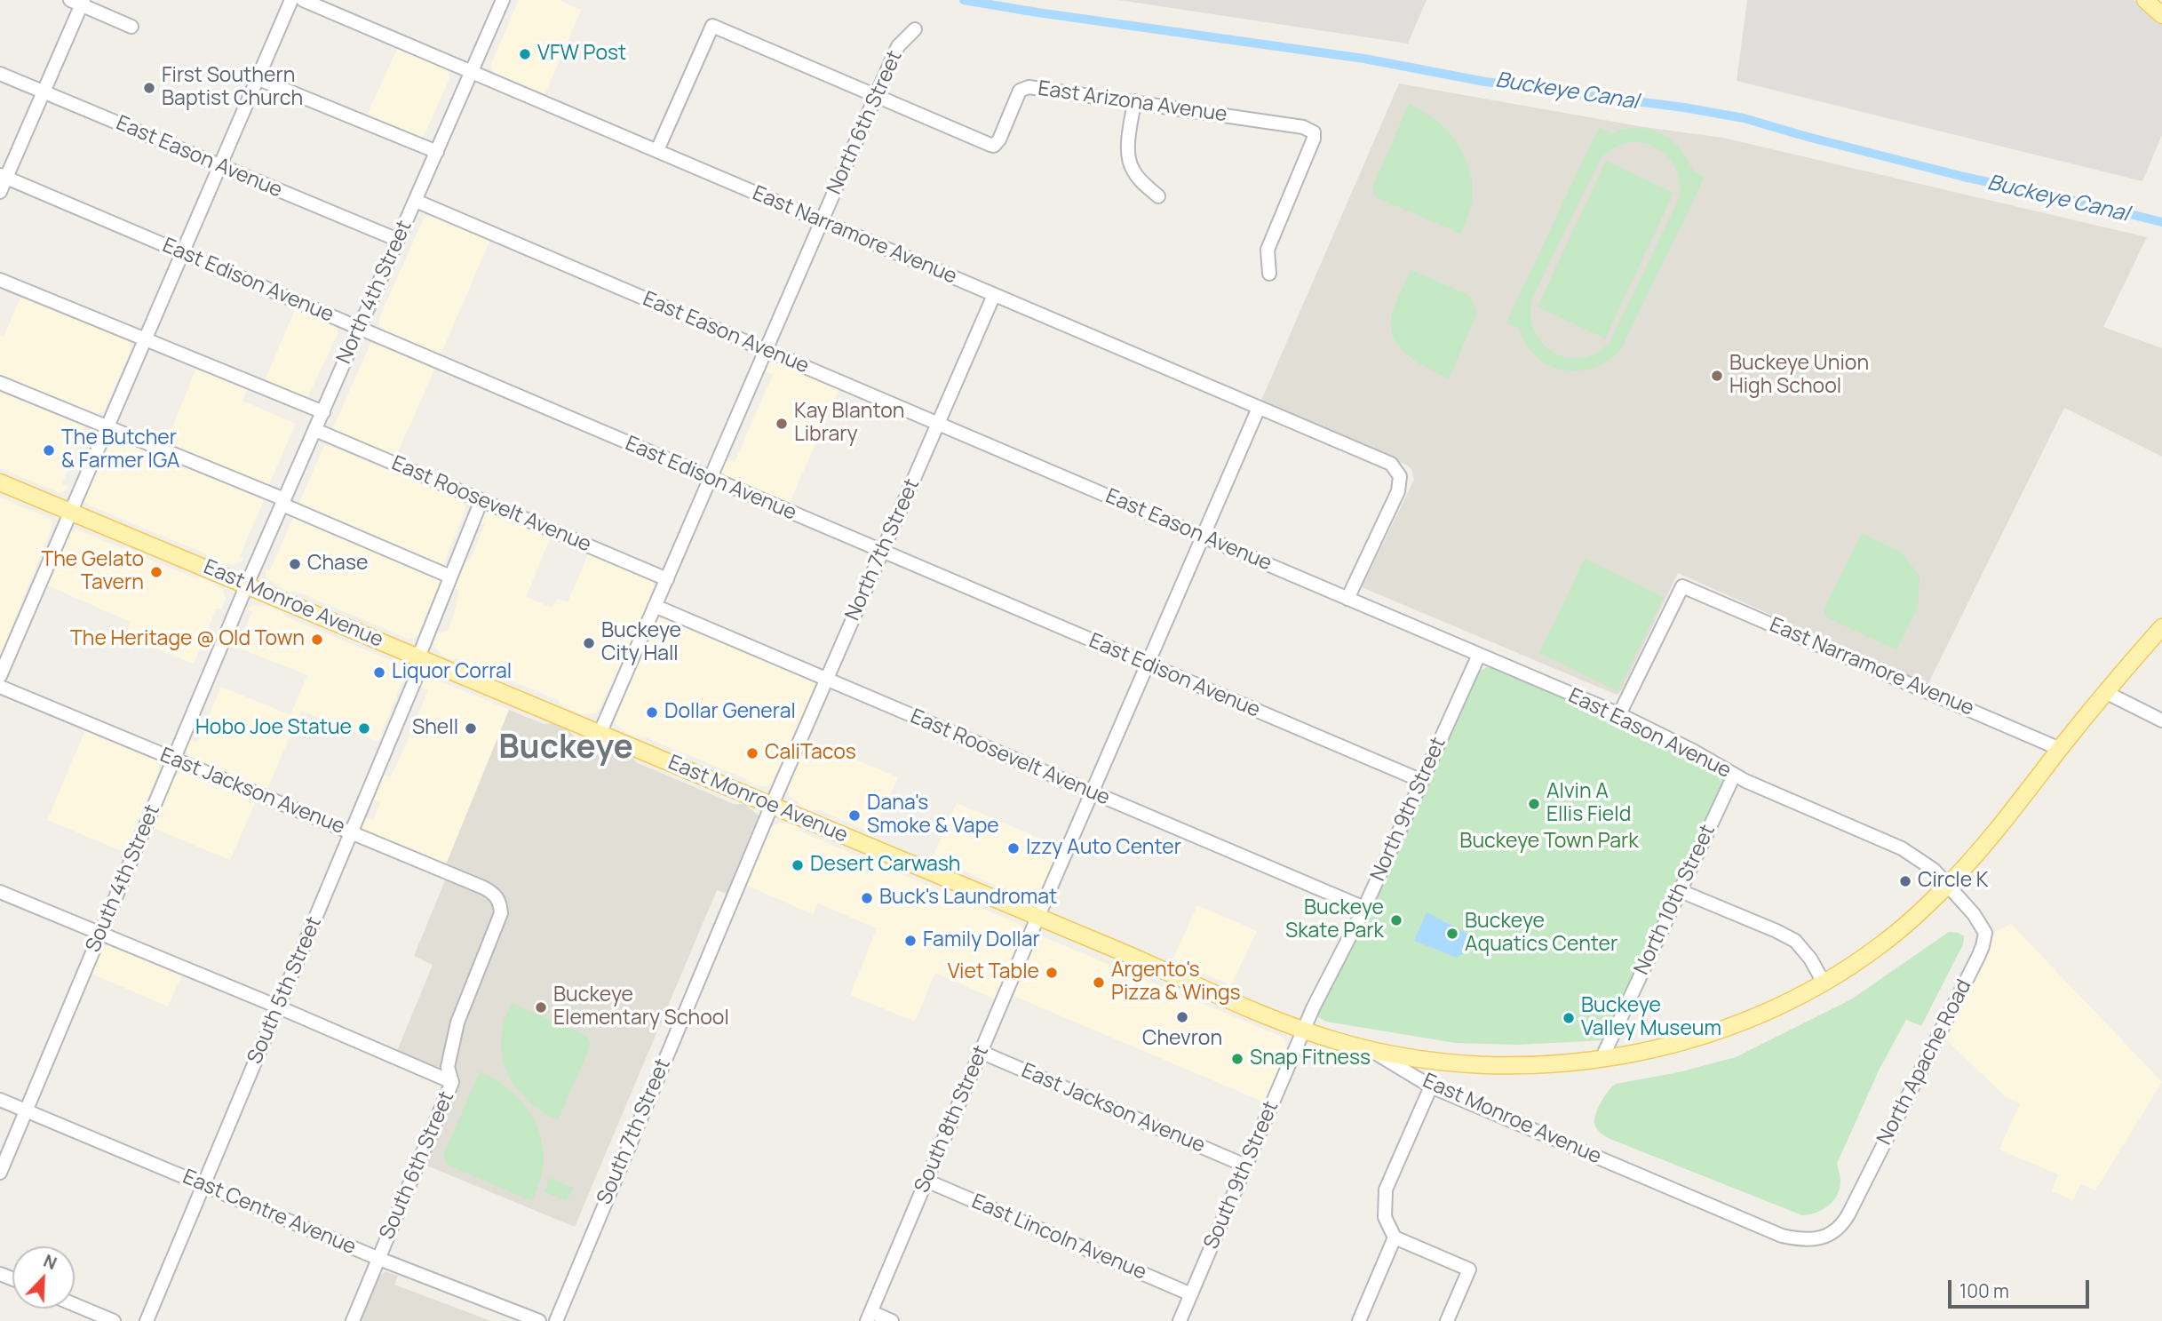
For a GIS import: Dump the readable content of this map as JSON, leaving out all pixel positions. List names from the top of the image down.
{
  "streets": {
    "main road": ["East Monroe Avenue"],
    "street": [
      "East Arizona Avenue",
      "North 6th Street",
      "East Eason Avenue",
      "East Narramore Avenue",
      "East Edison Avenue",
      "North 4th Street",
      "East Roosevelt Avenue",
      "North 7th Street",
      "East Jackson Avenue",
      "North 9th Street",
      "South 4th Street",
      "North 10th Street",
      "South 5th Street",
      "North Apache Road",
      "South 8th Street",
      "South 7th Street",
      "South 6th Street",
      "South 9th Street",
      "East Centre Avenue",
      "East Lincoln Avenue"
    ]
  },
  "crossings": [
    ["East Arizona Avenue", "North 6th Street"],
    ["East Arizona Avenue", "East Narramore Avenue"],
    ["North 6th Street", "East Eason Avenue"],
    ["North 6th Street", "East Narramore Avenue"],
    ["North 6th Street", "East Edison Avenue"],
    ["North 6th Street", "East Roosevelt Avenue"],
    ["North 6th Street", "East Monroe Avenue"],
    ["East Eason Avenue", "East Narramore Avenue"],
    ["East Eason Avenue", "North 4th Street"],
    ["East Eason Avenue", "North 7th Street"],
    ["East Eason Avenue", "North 9th Street"],
    ["East Eason Avenue", "North 10th Street"],
    ["East Eason Avenue", "North Apache Road"],
    ["East Eason Avenue", "South 8th Street"],
    ["East Narramore Avenue", "North 4th Street"],
    ["East Narramore Avenue", "North 7th Street"],
    ["East Narramore Avenue", "South 8th Street"],
    ["East Edison Avenue", "North 4th Street"],
    ["East Edison Avenue", "North 7th Street"],
    ["East Edison Avenue", "North 9th Street"],
    ["East Edison Avenue", "South 8th Street"],
    ["North 4th Street", "East Roosevelt Avenue"],
    ["North 4th Street", "East Monroe Avenue"],
    ["North 4th Street", "South 4th Street"],
    ["East Roosevelt Avenue", "North 7th Street"],
    ["East Roosevelt Avenue", "North 9th Street"],
    ["East Roosevelt Avenue", "South 5th Street"],
    ["East Roosevelt Avenue", "South 8th Street"],
    ["North 7th Street", "East Monroe Avenue"],
    ["North 7th Street", "South 7th Street"],
    ["East Monroe Avenue", "North 9th Street"],
    ["East Monroe Avenue", "South 4th Street"],
    ["East Monroe Avenue", "South 5th Street"],
    ["East Monroe Avenue", "North Apache Road"],
    ["East Monroe Avenue", "South 8th Street"],
    ["East Monroe Avenue", "South 7th Street"],
    ["East Monroe Avenue", "South 9th Street"],
    ["East Jackson Avenue", "South 4th Street"],
    ["East Jackson Avenue", "South 5th Street"],
    ["East Jackson Avenue", "South 8th Street"],
    ["East Jackson Avenue", "South 6th Street"],
    ["East Jackson Avenue", "South 9th Street"],
    ["North 9th Street", "South 9th Street"],
    ["South 4th Street", "East Centre Avenue"],
    ["South 5th Street", "East Centre Avenue"],
    ["South 8th Street", "East Lincoln Avenue"],
    ["South 6th Street", "East Centre Avenue"],
    ["South 9th Street", "East Lincoln Avenue"]
  ],
  "districts": ["Buckeye"],
  "water": ["Buckeye Canal"],
  "parks": ["Buckeye Town Park"],
  "places": [
    "VFW Post",
    "First Southern Baptist Church",
    "Buckeye Union High School",
    "Kay Blanton Library",
    "The Butcher & Farmer IGA",
    "Chase",
    "The Gelato Tavern",
    "The Heritage @ Old Town",
    "Buckeye City Hall",
    "Liquor Corral",
    "Dollar General",
    "Hobo Joe Statue",
    "Shell",
    "CaliTacos",
    "Alvin A Ellis Field",
    "Dana's Smoke & Vape",
    "Izzy Auto Center",
    "Desert Carwash",
    "Circle K",
    "Buck's Laundromat",
    "Buckeye Skate Park",
    "Buckeye Aquatics Center",
    "Family Dollar",
    "Viet Table",
    "Argento's Pizza & Wings",
    "Buckeye Elementary School",
    "Chevron",
    "Buckeye Valley Museum",
    "Snap Fitness"
  ],
  "scale_bar": "100 m",
  "north": "top right"
}
